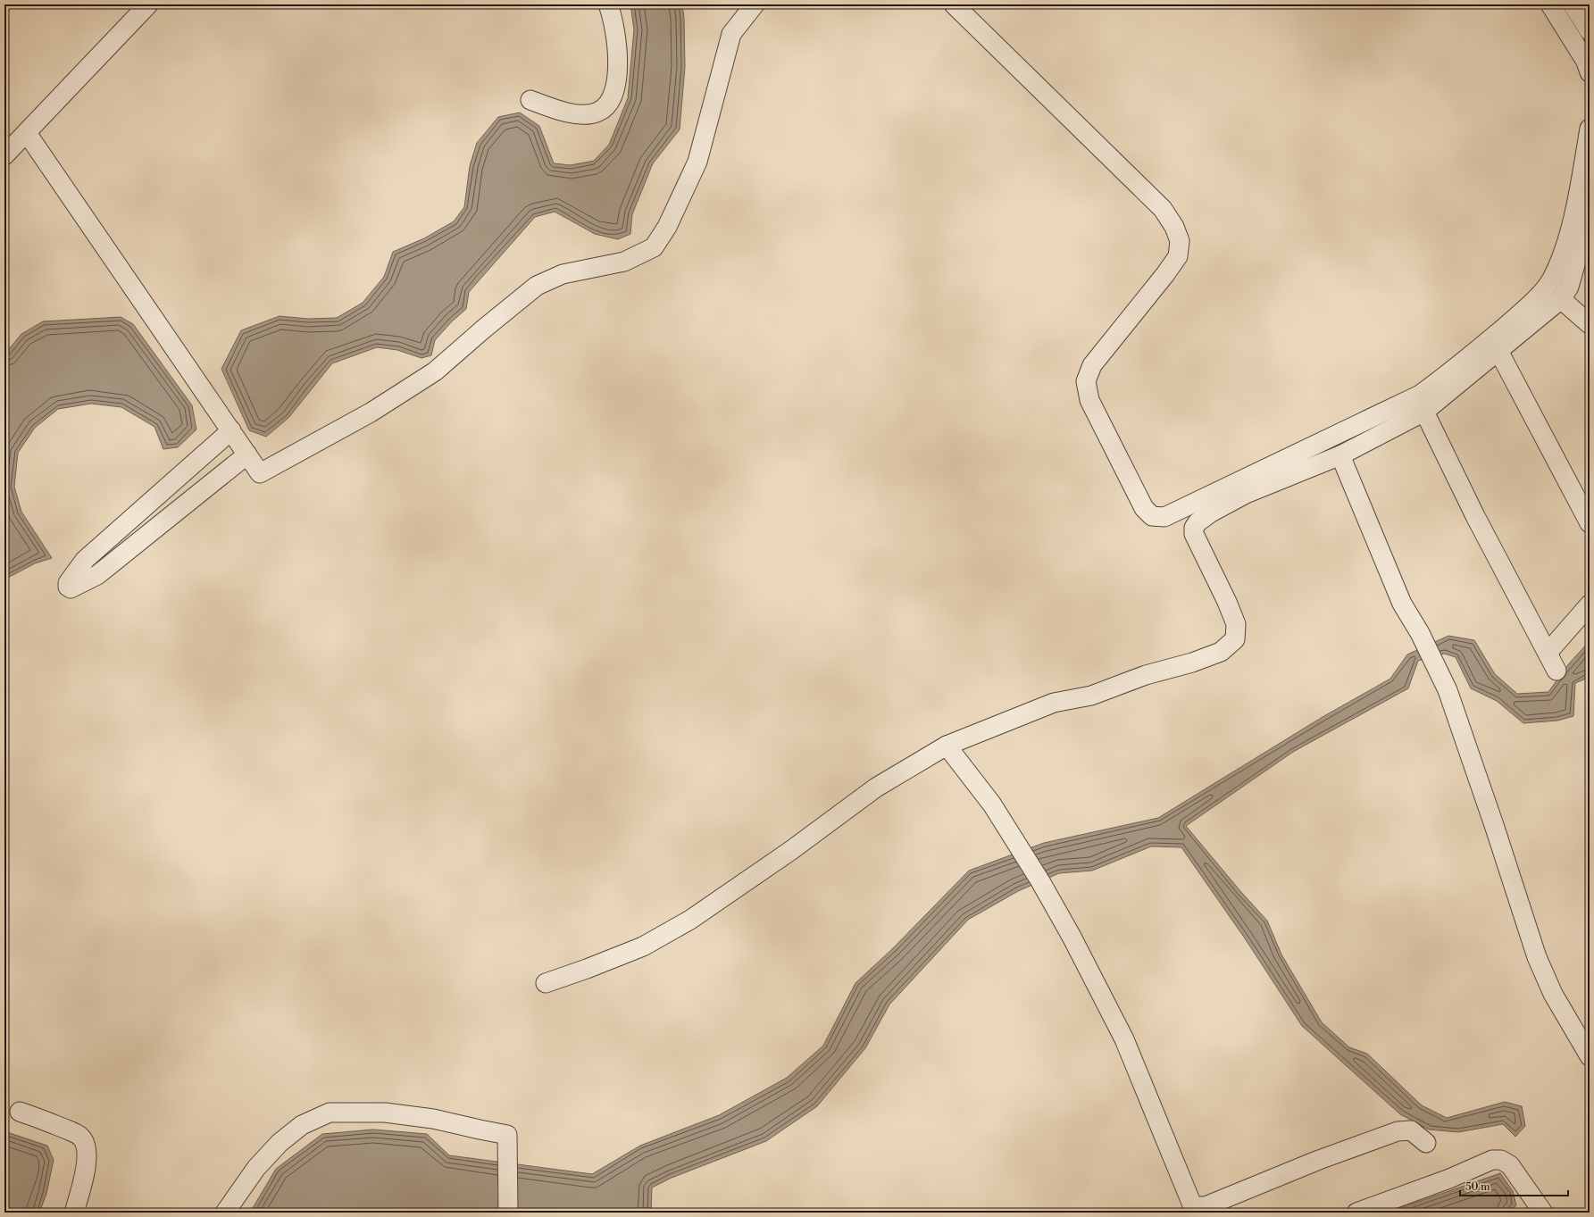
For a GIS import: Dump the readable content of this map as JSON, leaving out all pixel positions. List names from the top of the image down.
{
  "scale_bar": "50 m"
}
